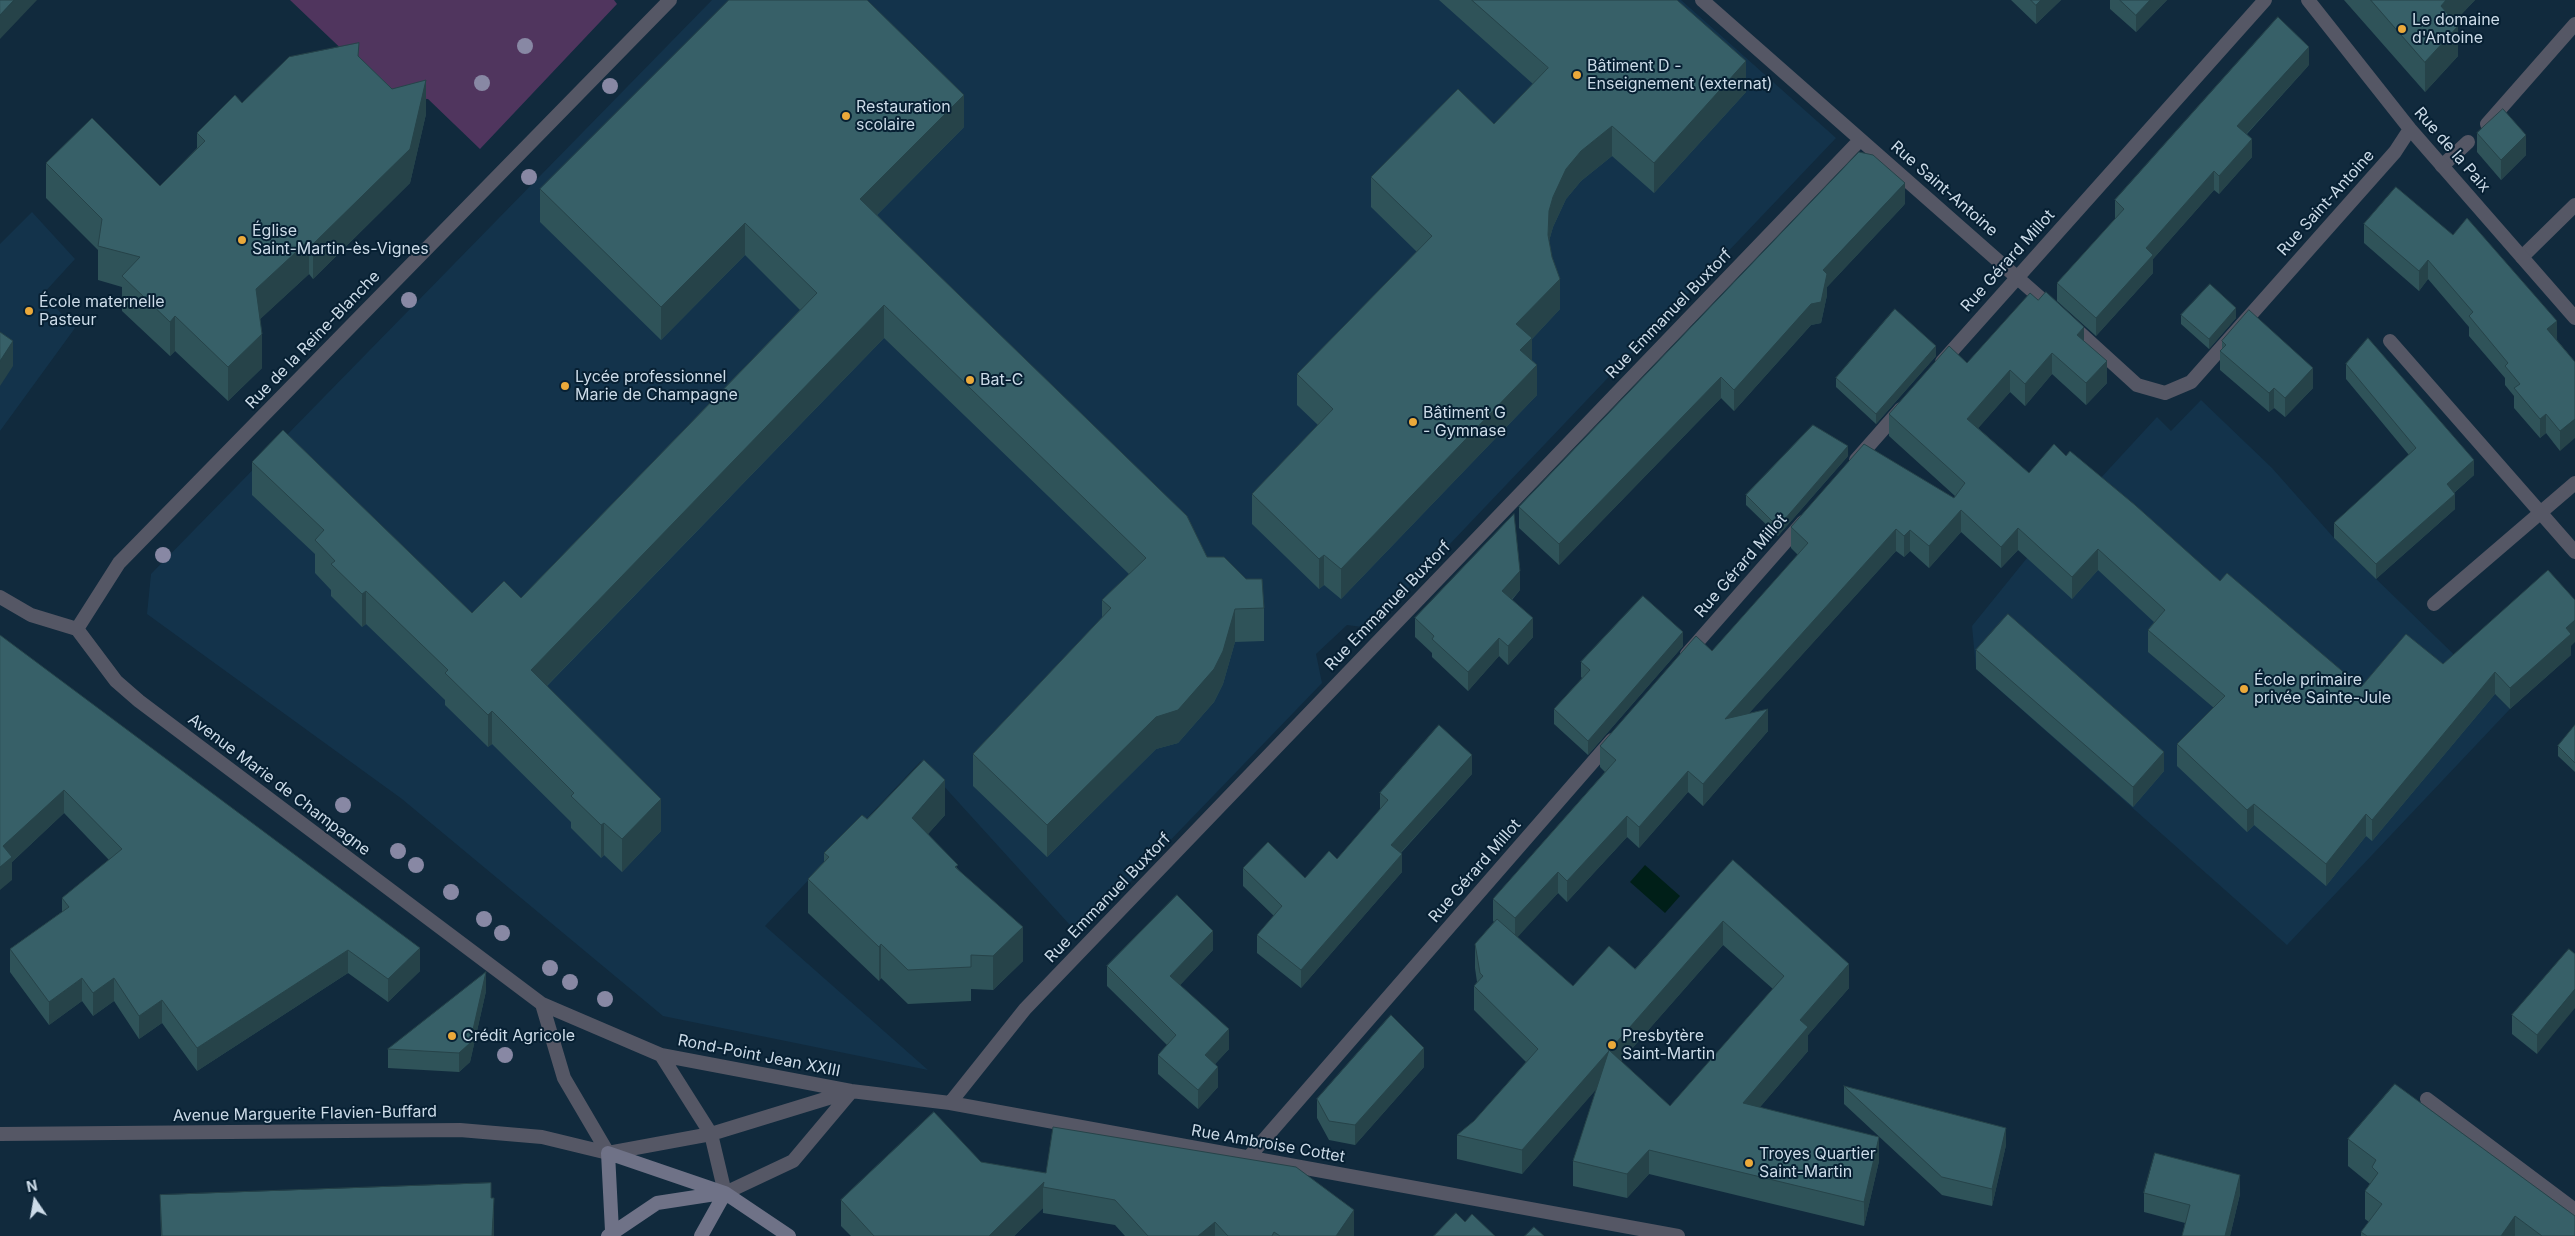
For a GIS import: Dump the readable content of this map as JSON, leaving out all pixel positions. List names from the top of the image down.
{
  "streets": {
    "street": [
      "Rue de la Paix",
      "Rue Saint-Antoine",
      "Rue Gérard Millot",
      "Rue Emmanuel Buxtorf",
      "Rue de la Reine-Blanche",
      "Avenue Marie de Champagne",
      "Rond-Point Jean XXIII",
      "Avenue Marguerite Flavien-Buffard",
      "Rue Ambroise Cottet"
    ]
  },
  "crossings": [
    ["Rue de la Paix", "Rue Saint-Antoine"],
    ["Rue Saint-Antoine", "Rue Gérard Millot"],
    ["Rue Saint-Antoine", "Rue Emmanuel Buxtorf"],
    ["Rue Gérard Millot", "Rue Ambroise Cottet"],
    ["Rue Emmanuel Buxtorf", "Rue Ambroise Cottet"],
    ["Rue de la Reine-Blanche", "Avenue Marie de Champagne"],
    ["Avenue Marie de Champagne", "Rond-Point Jean XXIII"],
    ["Rond-Point Jean XXIII", "Avenue Marguerite Flavien-Buffard"],
    ["Rond-Point Jean XXIII", "Rue Ambroise Cottet"]
  ],
  "places": [
    "Le domaine d'Antoine",
    "Bâtiment D - Enseignement (externat)",
    "Restauration scolaire",
    "Église Saint-Martin-ès-Vignes",
    "École maternelle Pasteur",
    "Bat-C",
    "Lycée professionnel Marie de Champagne",
    "Bâtiment G - Gymnase",
    "École primaire privée Sainte-Jule",
    "Crédit Agricole",
    "Presbytère Saint-Martin",
    "Troyes Quartier Saint-Martin"
  ],
  "north": "top"
}
